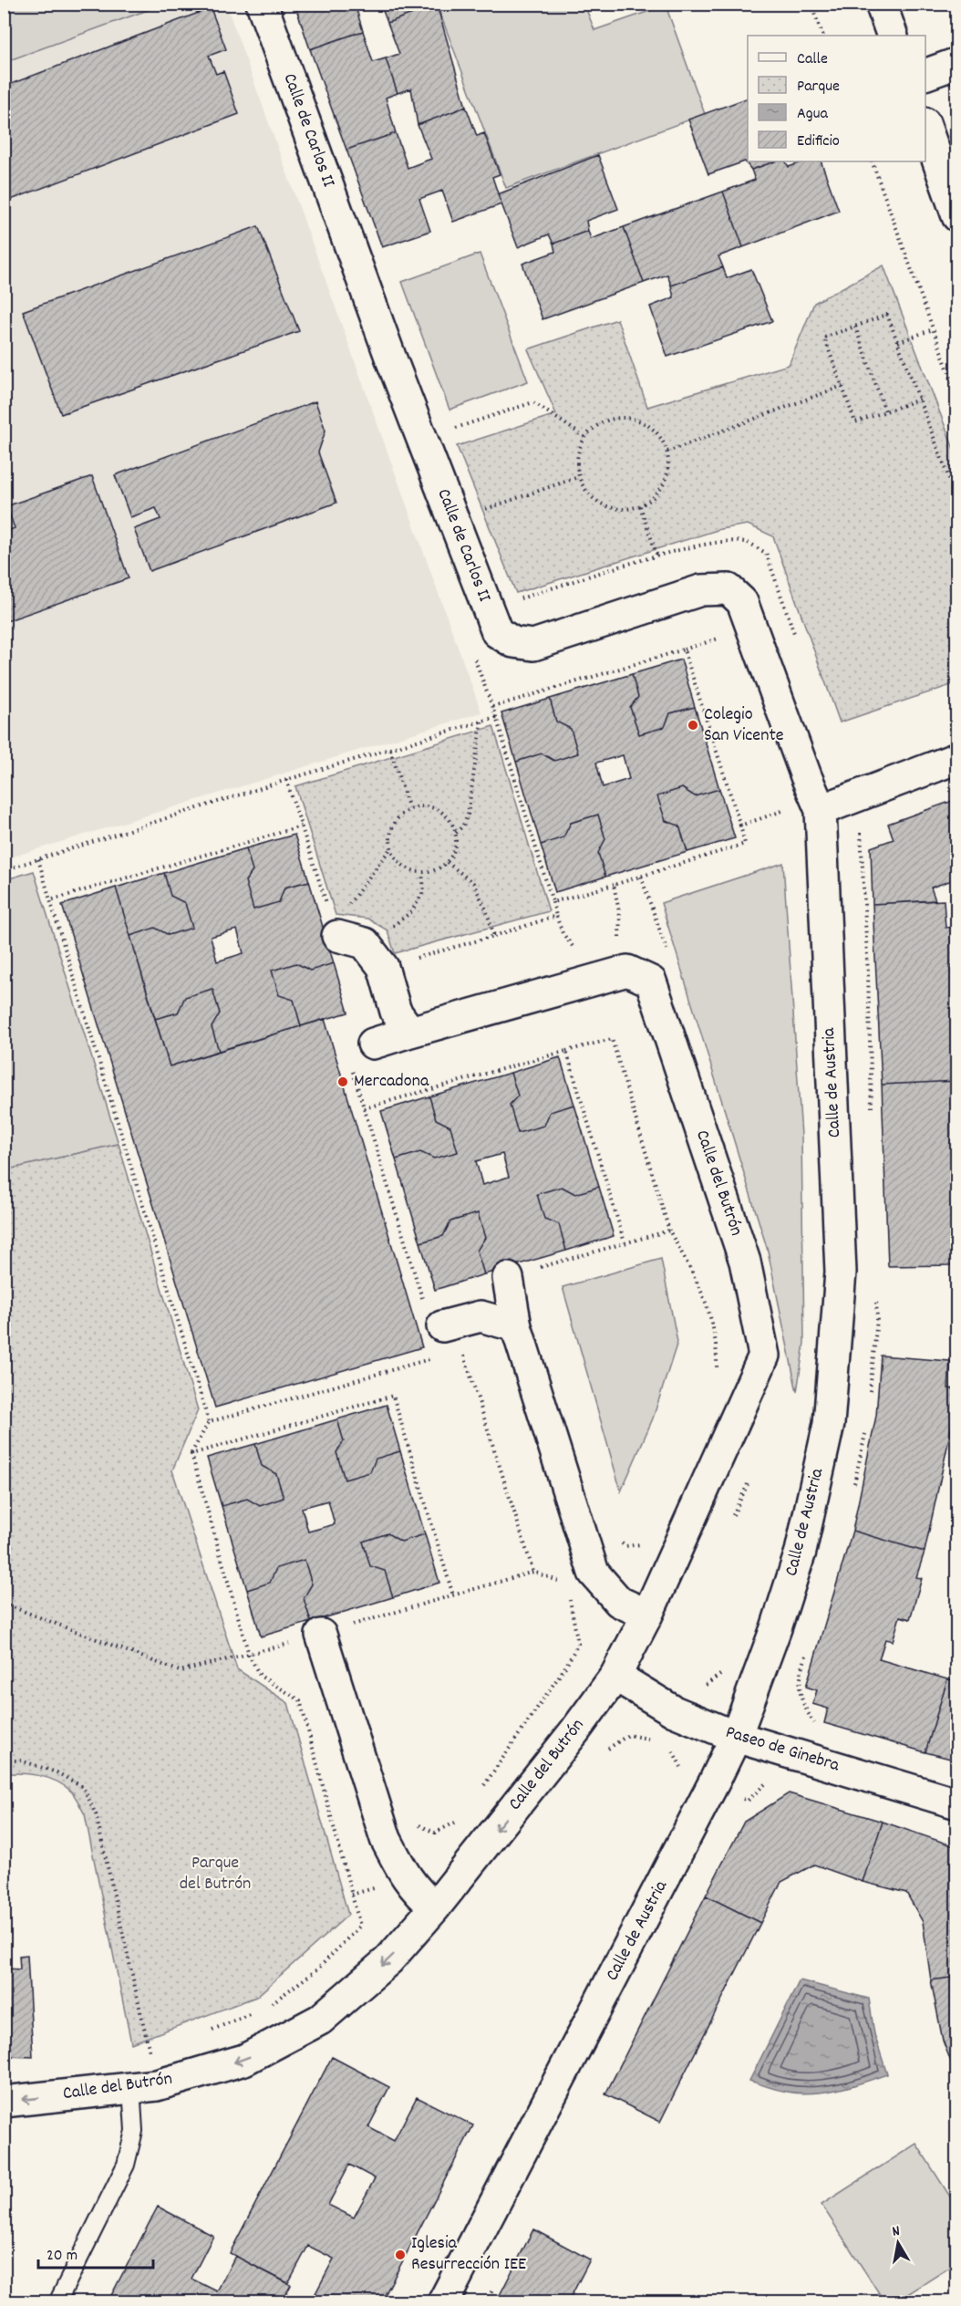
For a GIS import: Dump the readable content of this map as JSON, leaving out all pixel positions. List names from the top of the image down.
{
  "streets": {
    "street": [
      "Calle de Carlos II",
      "Calle de Austria",
      "Calle del Butrón",
      "Paseo de Ginebra"
    ]
  },
  "crossings": [
    ["Calle de Carlos II", "Calle de Austria"],
    ["Calle de Austria", "Paseo de Ginebra"],
    ["Calle del Butrón", "Paseo de Ginebra"]
  ],
  "one_way": ["Calle del Butrón"],
  "parks": ["Parque del Butrón"],
  "places": ["Colegio San Vicente", "Mercadona", "Iglesia Resurrección IEE"],
  "legend": [
    "Calle",
    "Parque",
    "Agua",
    "Edificio"
  ],
  "scale_bar": "20 m",
  "north": "top"
}
